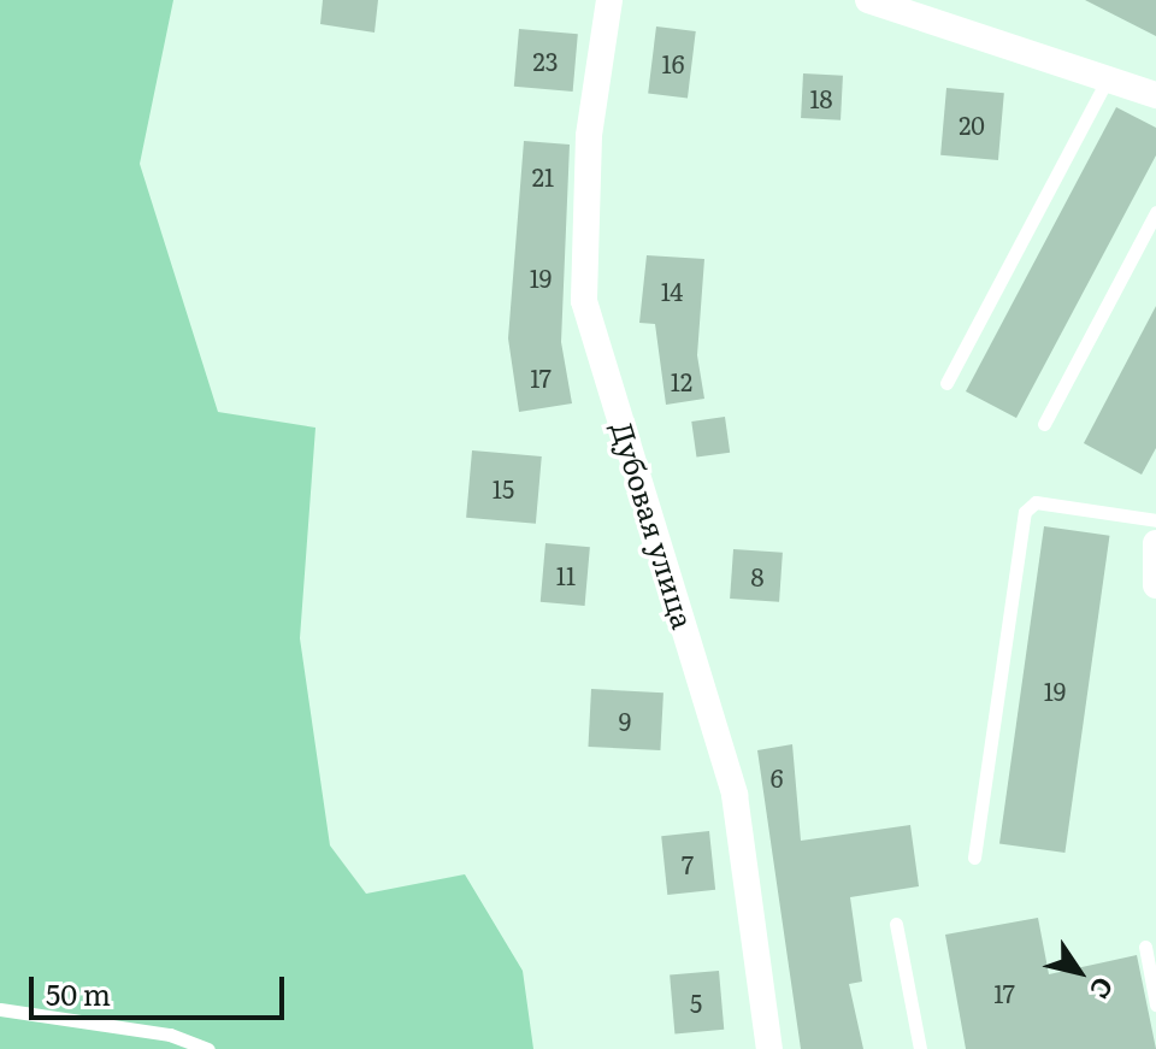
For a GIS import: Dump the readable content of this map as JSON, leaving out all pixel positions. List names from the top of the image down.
{
  "streets": {
    "street": ["Дубовая улица"]
  },
  "house_numbers": [
    "23",
    "16",
    "18",
    "20",
    "21",
    "19",
    "14",
    "17",
    "12",
    "15",
    "11",
    "8",
    "19",
    "9",
    "6",
    "7",
    "17",
    "5"
  ],
  "scale_bar": "50 m",
  "north": "bottom right"
}
